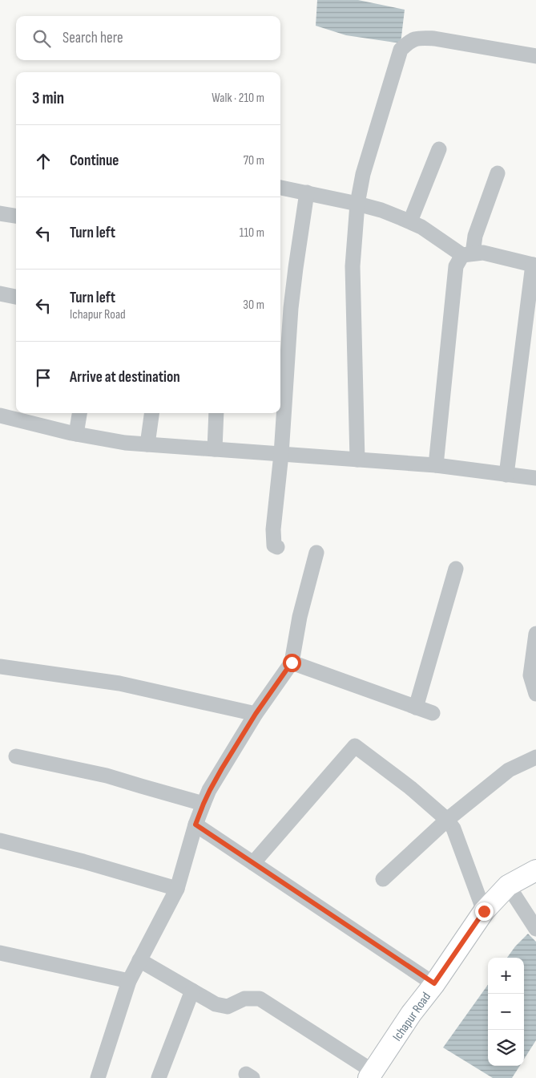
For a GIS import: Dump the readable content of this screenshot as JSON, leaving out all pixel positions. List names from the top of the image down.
{
  "streets": {
    "street": ["Ichapur Road"]
  },
  "page": {
    "search": "Search here",
    "heading": ["3 min", "Walk · 210 m"],
    "list": [
      ["Continue", "70 m"],
      ["Turn left", "110 m"],
      ["Turn left", "Ichapur Road", "30 m"],
      "Arrive at destination"
    ],
    "map_buttons": ["+", "−"]
  }
}
